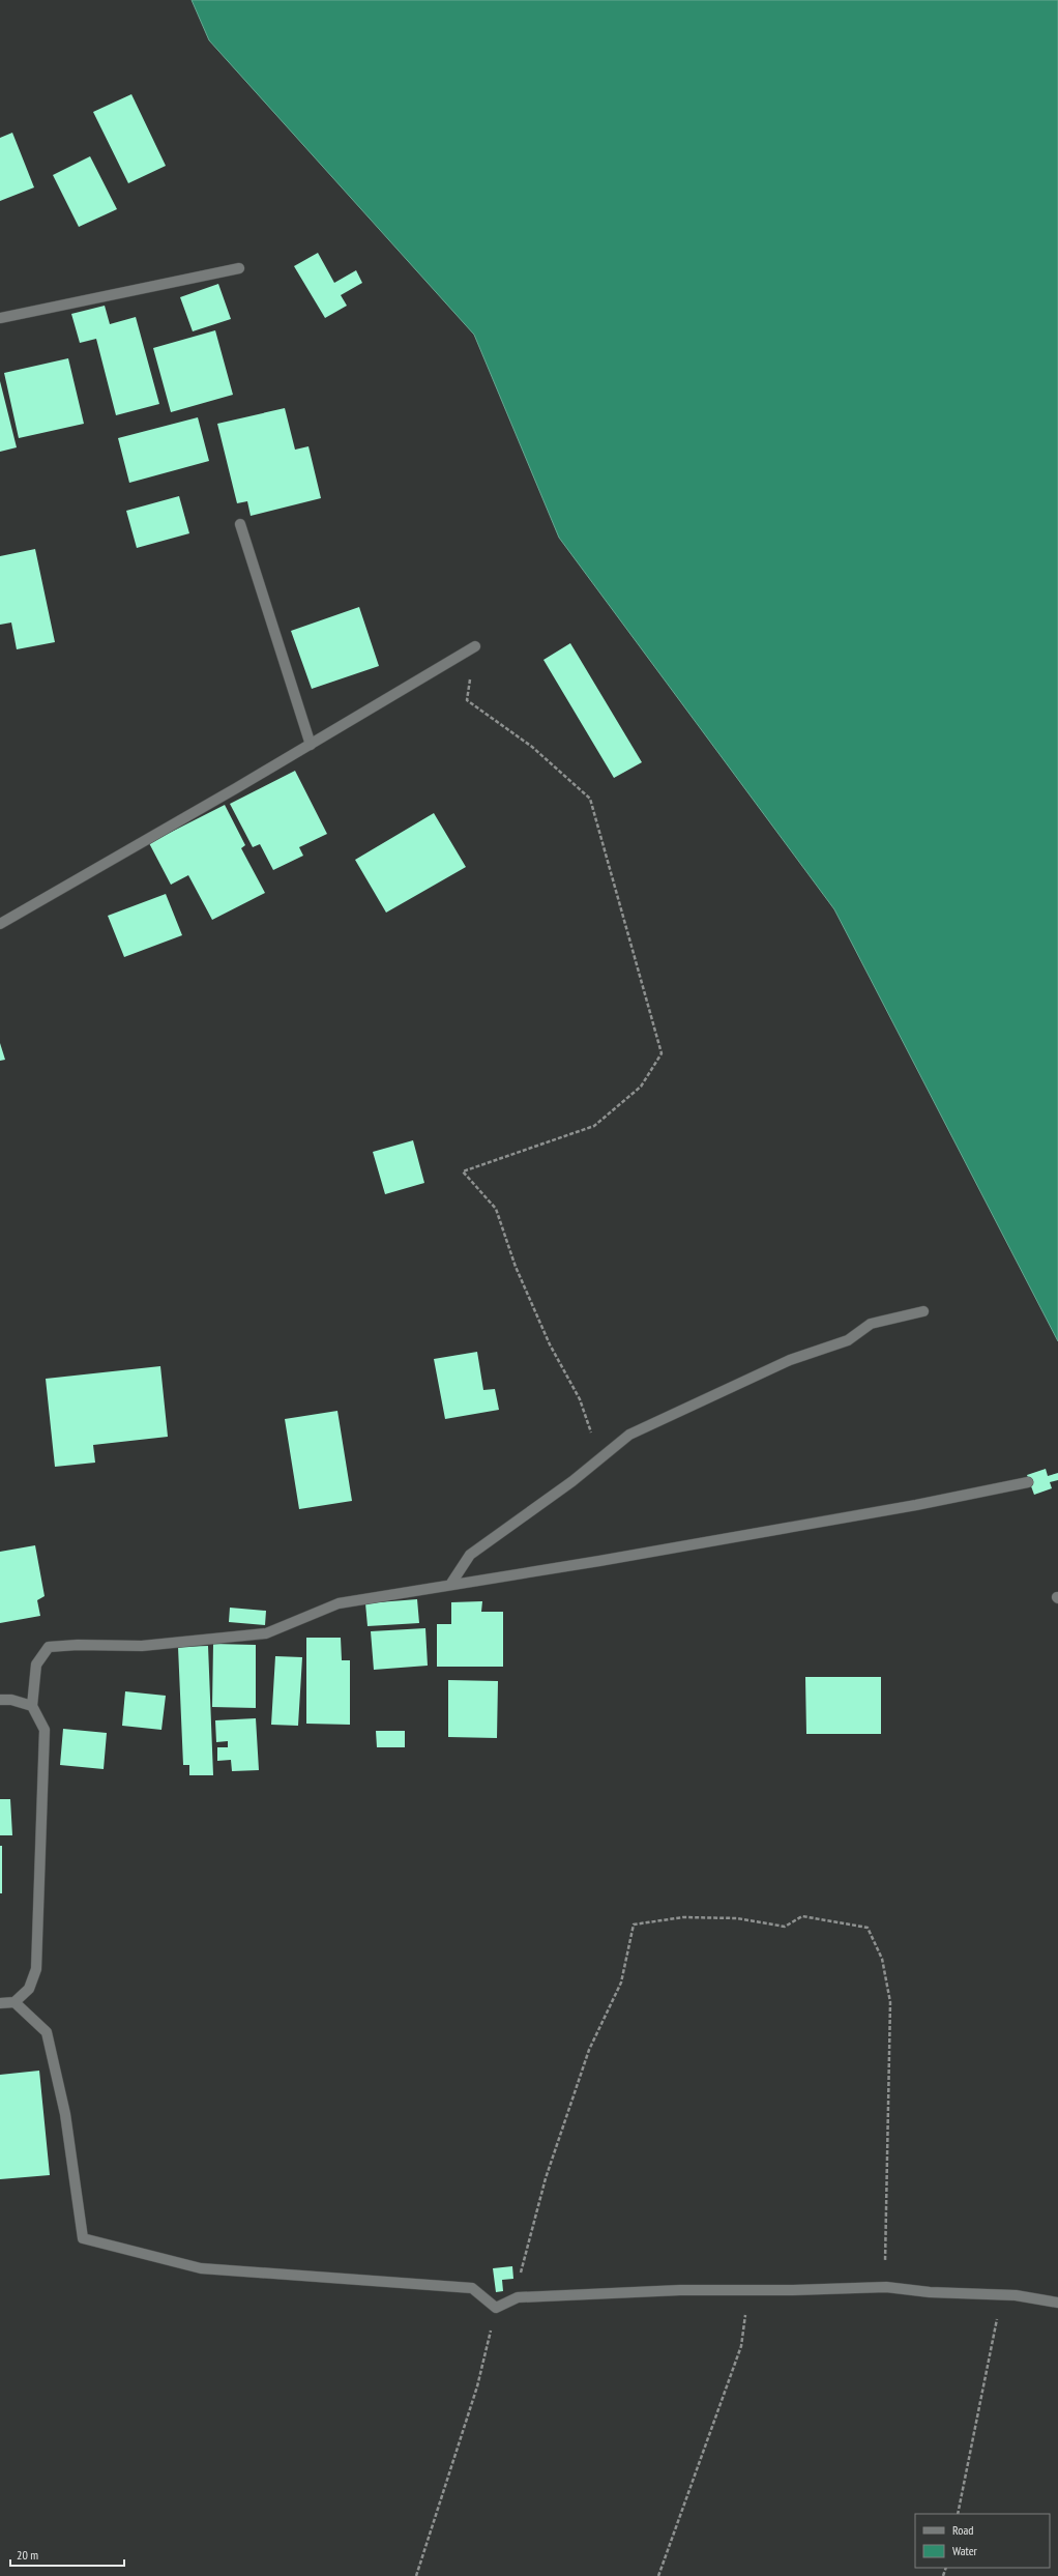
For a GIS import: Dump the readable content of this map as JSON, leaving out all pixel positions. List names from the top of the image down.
{
  "legend": ["Road", "Water"],
  "scale_bar": "20 m"
}
